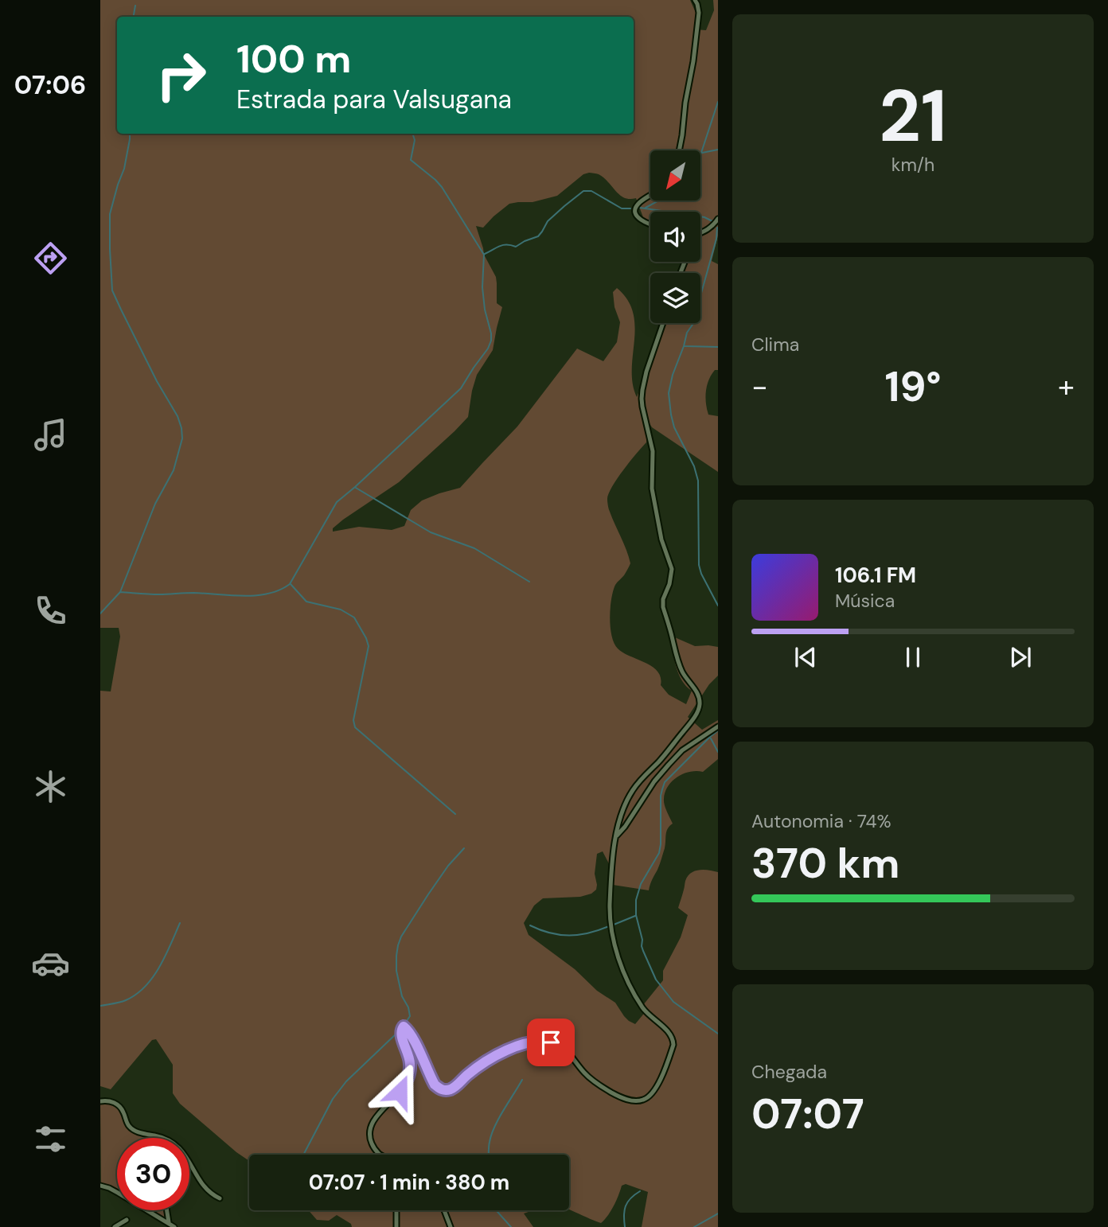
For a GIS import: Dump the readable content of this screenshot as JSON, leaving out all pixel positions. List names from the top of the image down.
{
  "north": "bottom left",
  "page": {
    "tabs": "07:06",
    "tile": [
      ["21", "km/h"],
      "Clima",
      ["Autonomia · 74%", "370 km"],
      ["Chegada", "07:07"]
    ],
    "turn": ["100 m", "Estrada para Valsugana"],
    "heat": ["−", "19°", "+"],
    "song": ["106.1 FM", "Música"],
    "limit": "30",
    "trip": "07:07 · 1 min · 380 m"
  }
}
